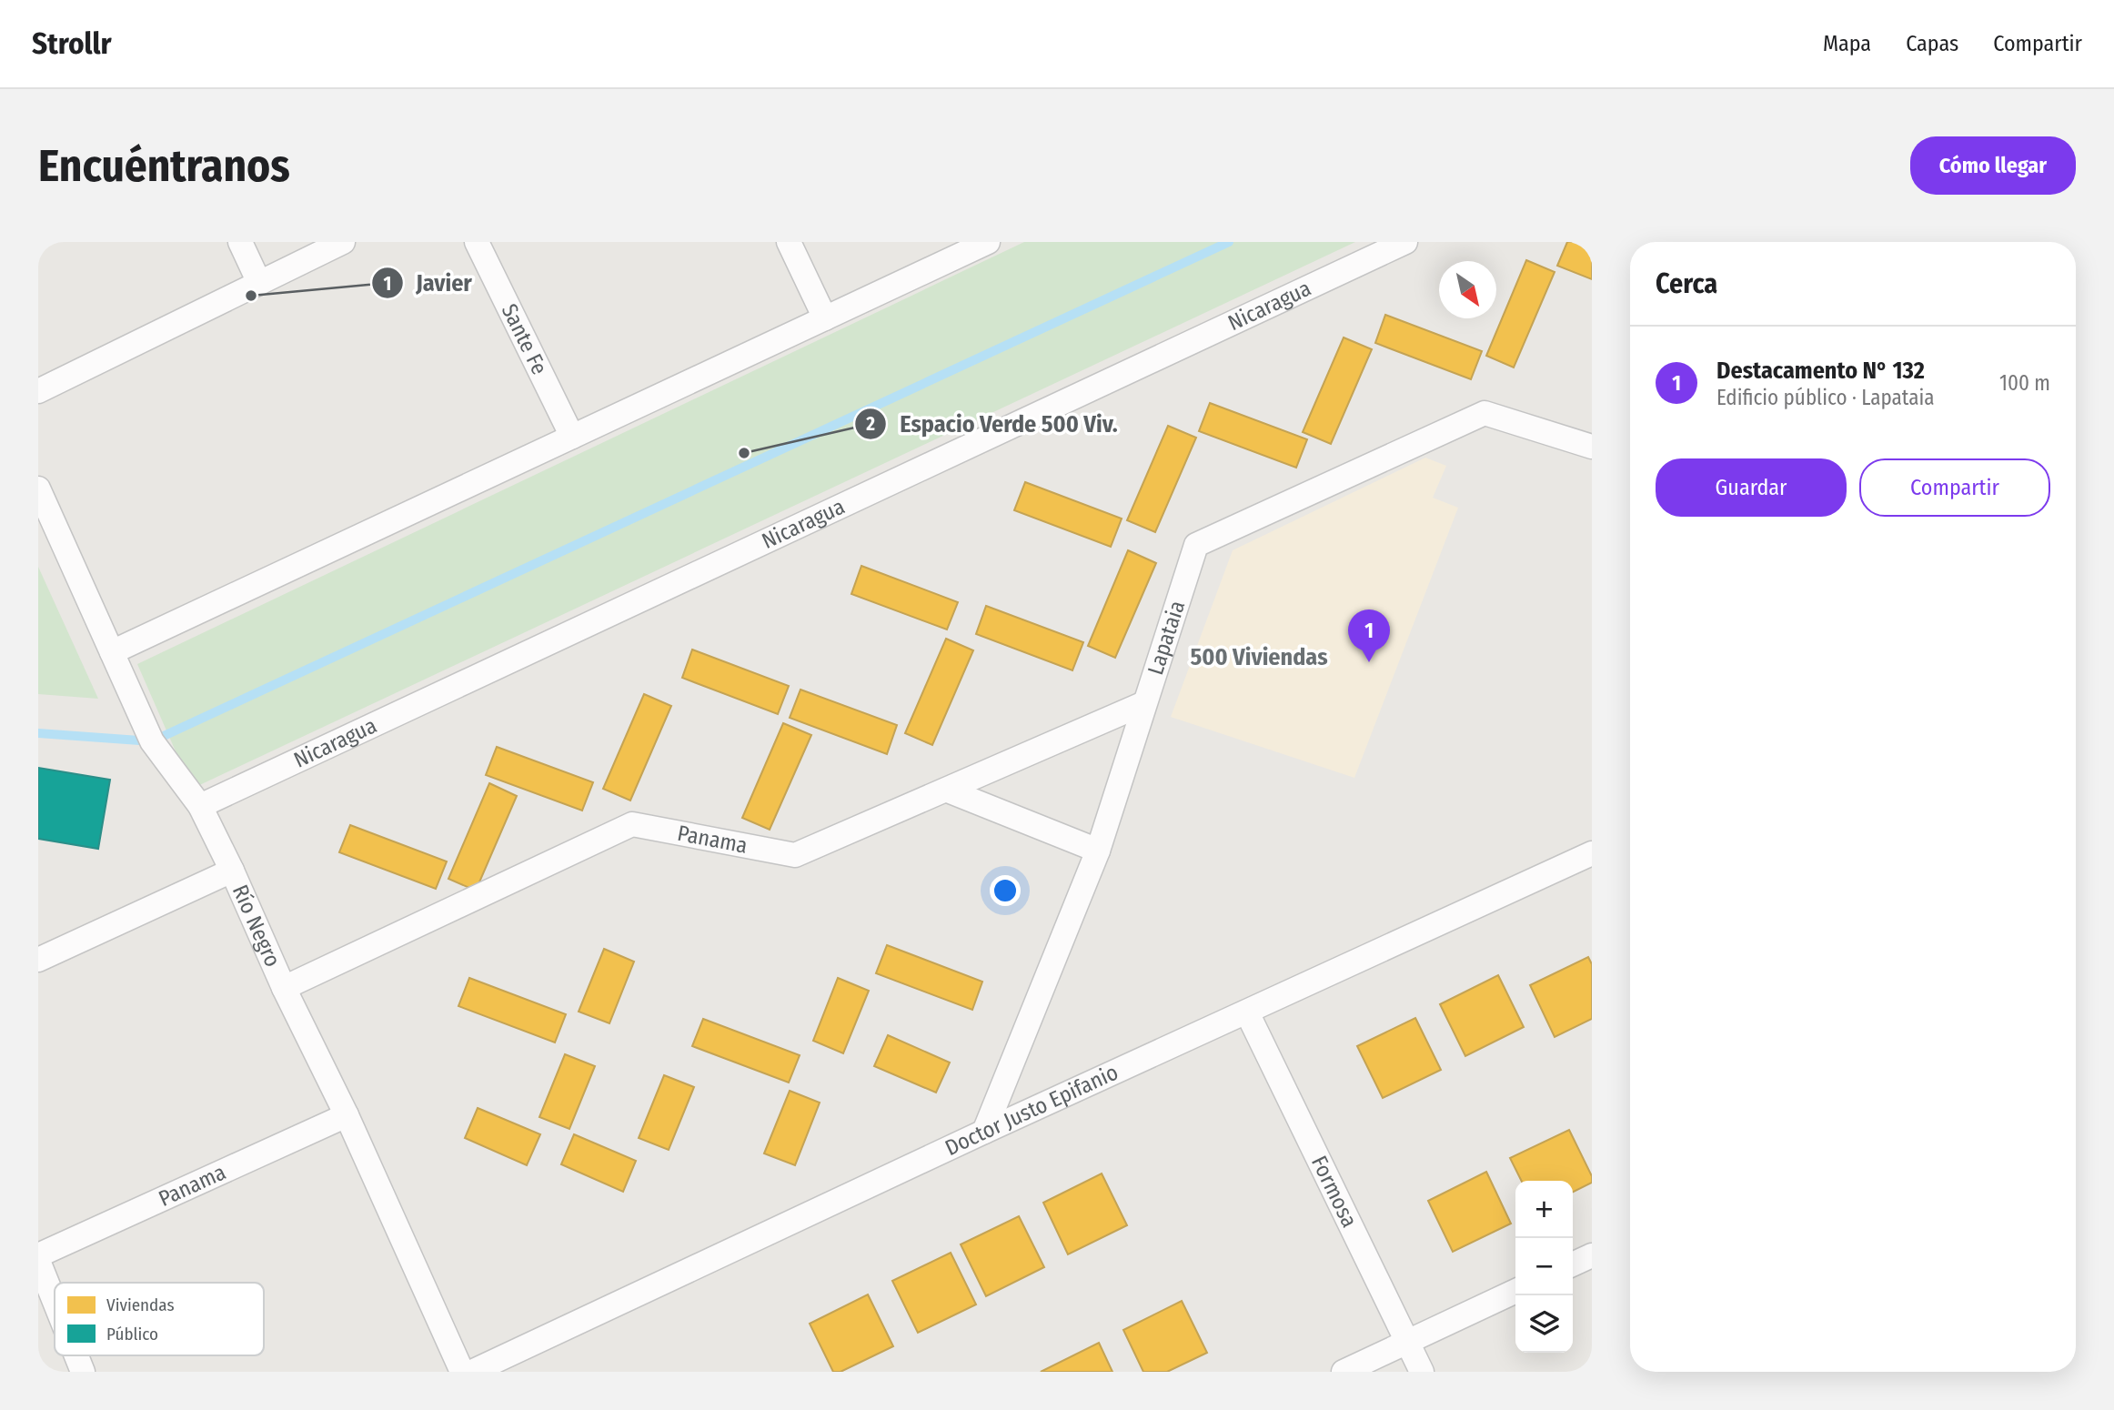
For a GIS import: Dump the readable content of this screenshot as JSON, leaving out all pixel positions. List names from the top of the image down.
{
  "streets": {
    "street": [
      "Nicaragua",
      "Sante Fe",
      "Lapataia",
      "Panama",
      "Río Negro",
      "Doctor Justo Epifanio",
      "Formosa"
    ]
  },
  "crossings": [
    ["Nicaragua", "Río Negro"],
    ["Lapataia", "Panama"],
    ["Lapataia", "Doctor Justo Epifanio"],
    ["Panama", "Río Negro"],
    ["Doctor Justo Epifanio", "Formosa"]
  ],
  "districts": ["500 Viviendas"],
  "places": ["Javier", "Espacio Verde 500 Viv."],
  "legend": ["Viviendas", "Público"],
  "north": "bottom right",
  "page": {
    "header": "Strollr",
    "nav": ["Mapa", "Capas", "Compartir"],
    "buttons": [
      "Cómo llegar",
      ["Guardar", "Compartir"]
    ],
    "title": "Encuéntranos",
    "heading": "Cerca",
    "list": [
      {
        "mark": "1",
        "name": "Destacamento N° 132",
        "note": "Edificio público · Lapataia",
        "value": "100 m"
      }
    ],
    "pins": "1",
    "map_buttons": ["+", "−"]
  }
}
